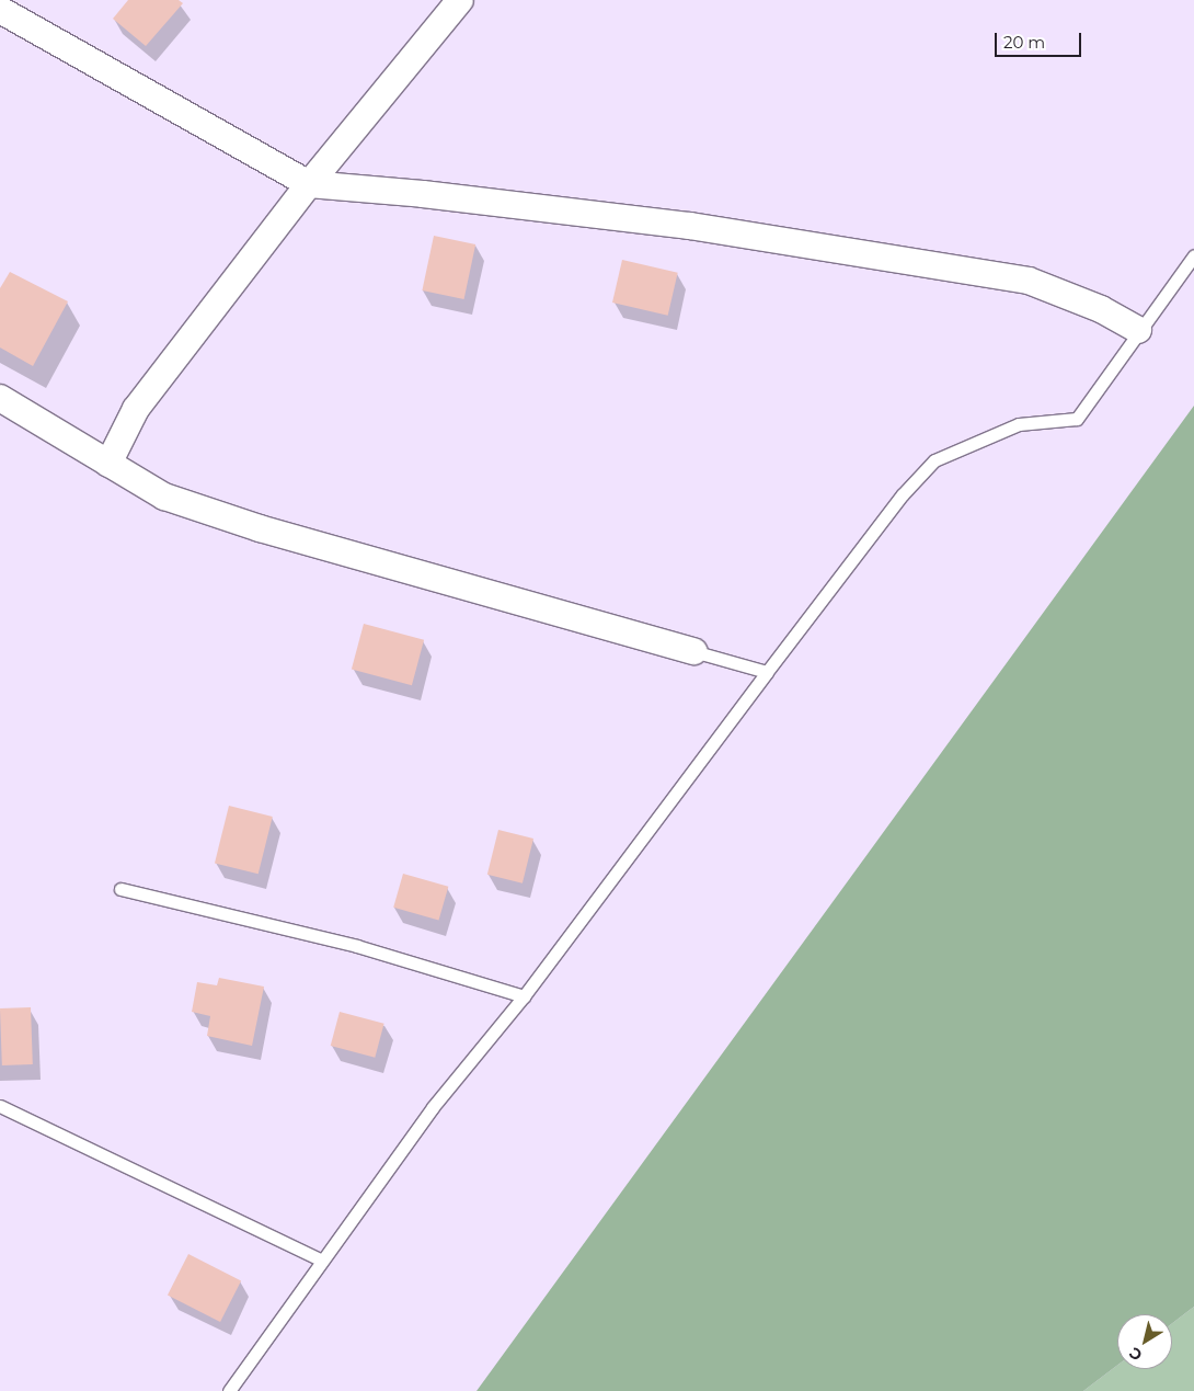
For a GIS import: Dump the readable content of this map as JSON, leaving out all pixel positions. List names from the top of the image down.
{
  "scale_bar": "20 m",
  "north": "bottom left"
}
